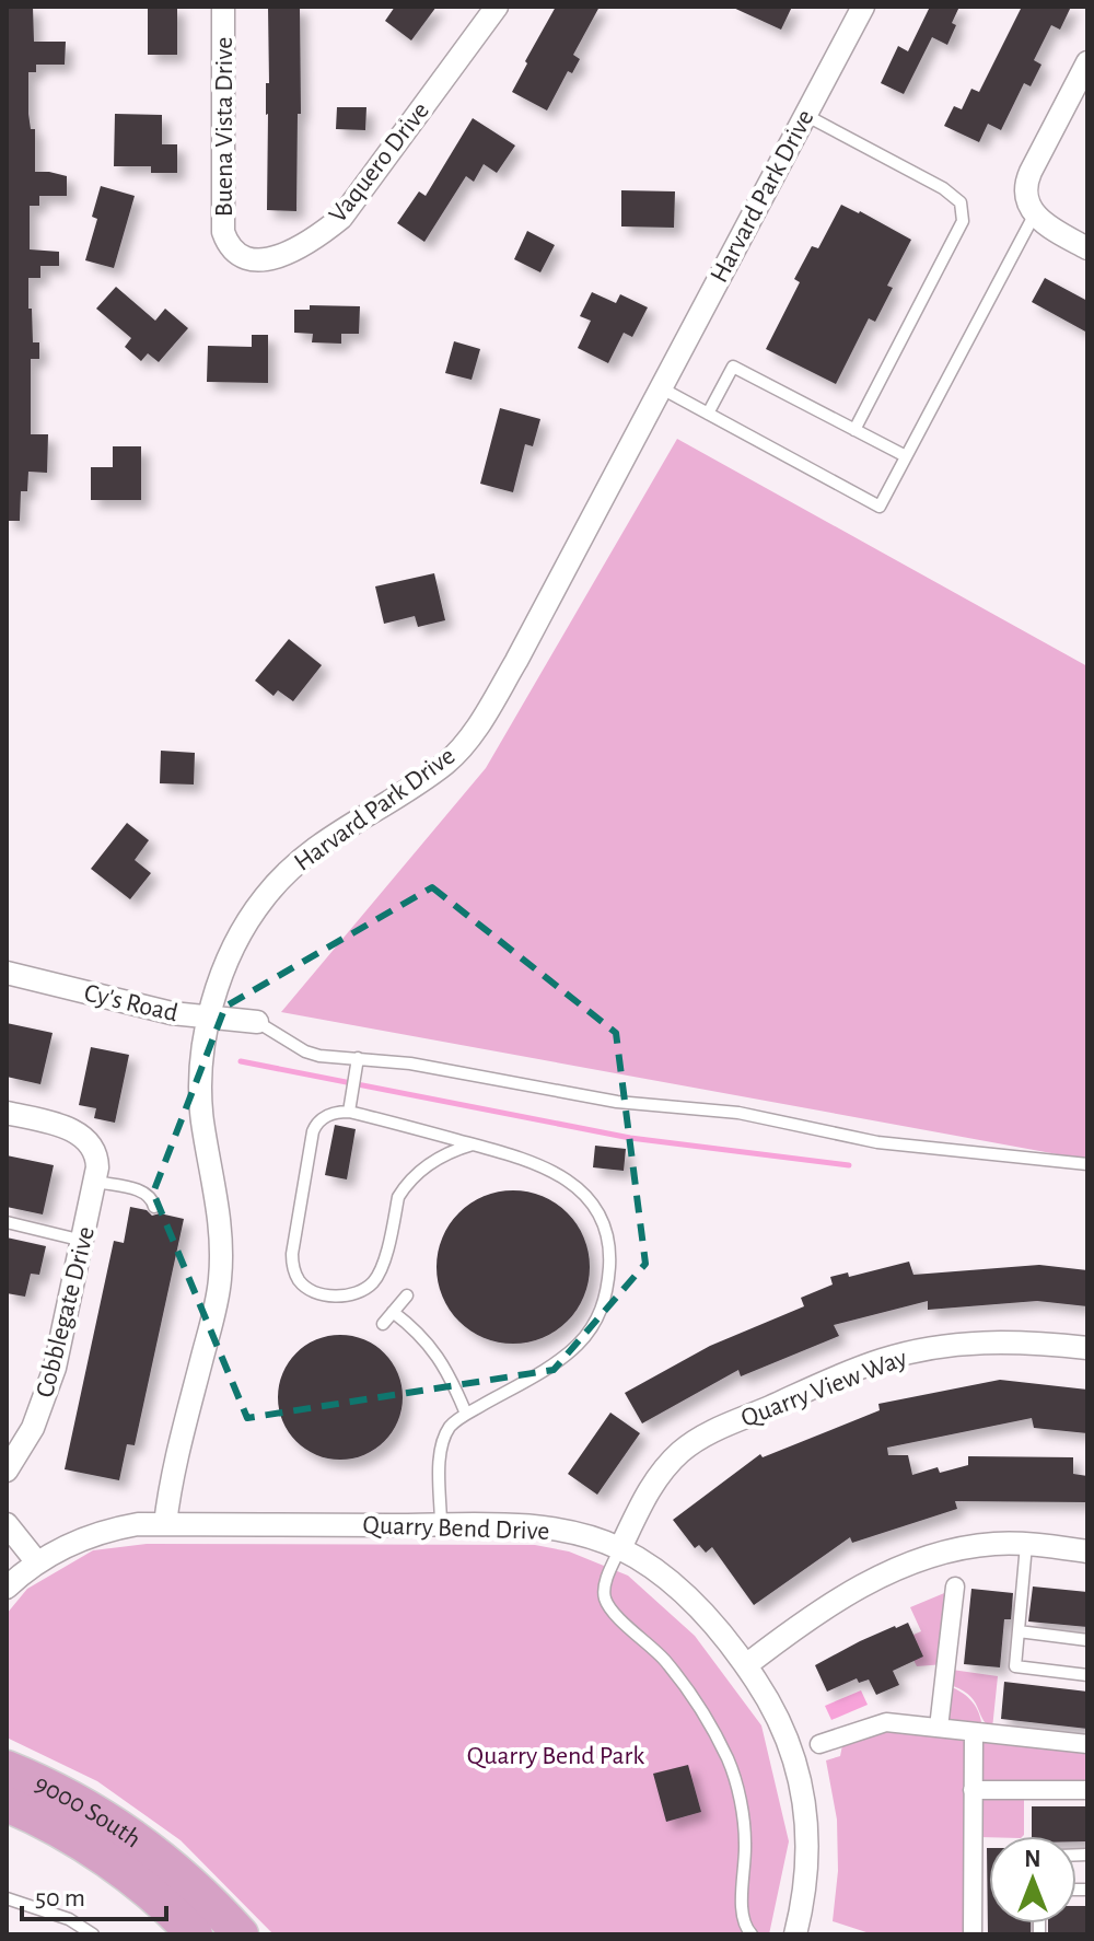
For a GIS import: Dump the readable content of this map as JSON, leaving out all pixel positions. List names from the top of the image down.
{
  "streets": {
    "main road": ["9000 South"],
    "street": [
      "Buena Vista Drive",
      "Vaquero Drive",
      "Harvard Park Drive",
      "Cy's Road",
      "Cobblegate Drive",
      "Quarry View Way",
      "Quarry Bend Drive"
    ]
  },
  "crossings": [
    ["Buena Vista Drive", "Vaquero Drive"],
    ["Harvard Park Drive", "Cy's Road"],
    ["Harvard Park Drive", "Quarry Bend Drive"],
    ["Quarry View Way", "Quarry Bend Drive"]
  ],
  "parks": ["Quarry Bend Park"],
  "scale_bar": "50 m",
  "north": "top"
}
